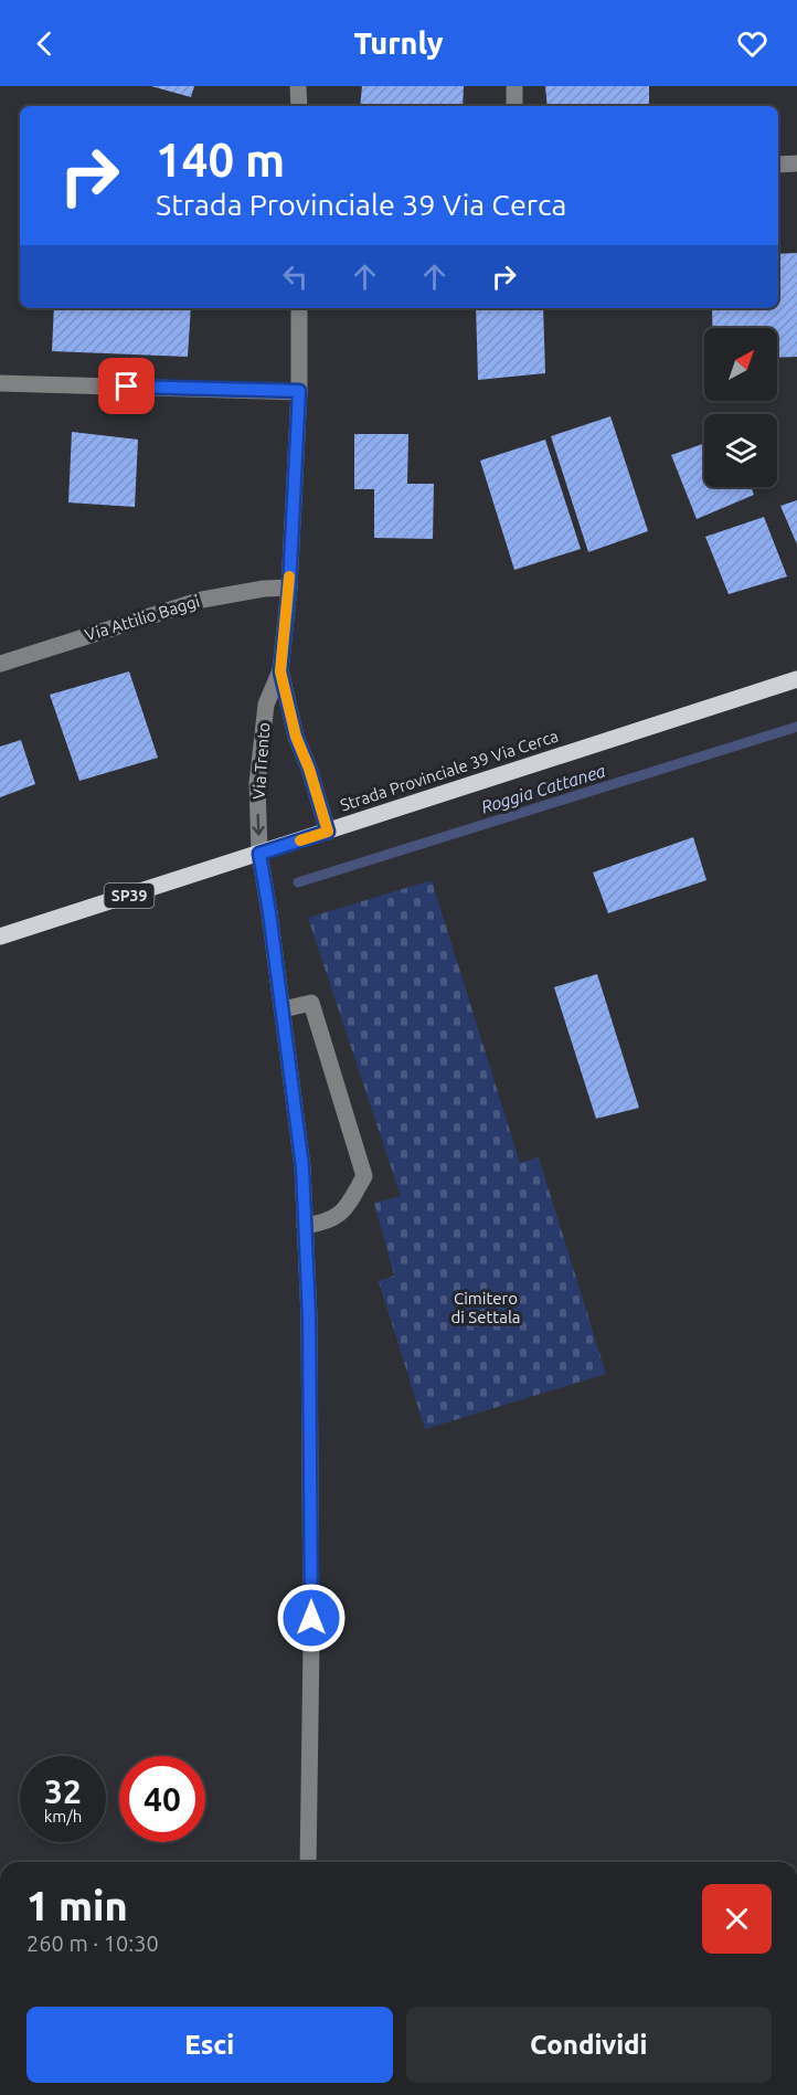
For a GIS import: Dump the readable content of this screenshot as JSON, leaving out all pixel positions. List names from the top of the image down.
{
  "streets": {
    "main road": ["Strada Provinciale 39 Via Cerca", "SP39"],
    "street": ["Via Attilio Baggi", "Via Trento"]
  },
  "crossings": [
    ["Via Attilio Baggi", "Via Trento"],
    ["Via Trento", "Strada Provinciale 39 Via Cerca"]
  ],
  "water": ["Roggia Cattanea"],
  "parks": ["Cimitero di Settala"],
  "north": "top right",
  "page": {
    "header": "Turnly",
    "turn": ["140 m", "Strada Provinciale 39 Via Cerca"],
    "speed": "32 km/h",
    "limit": "40",
    "heading": ["1 min", "260 m · 10:30"],
    "buttons": ["Esci", "Condividi"]
  }
}
